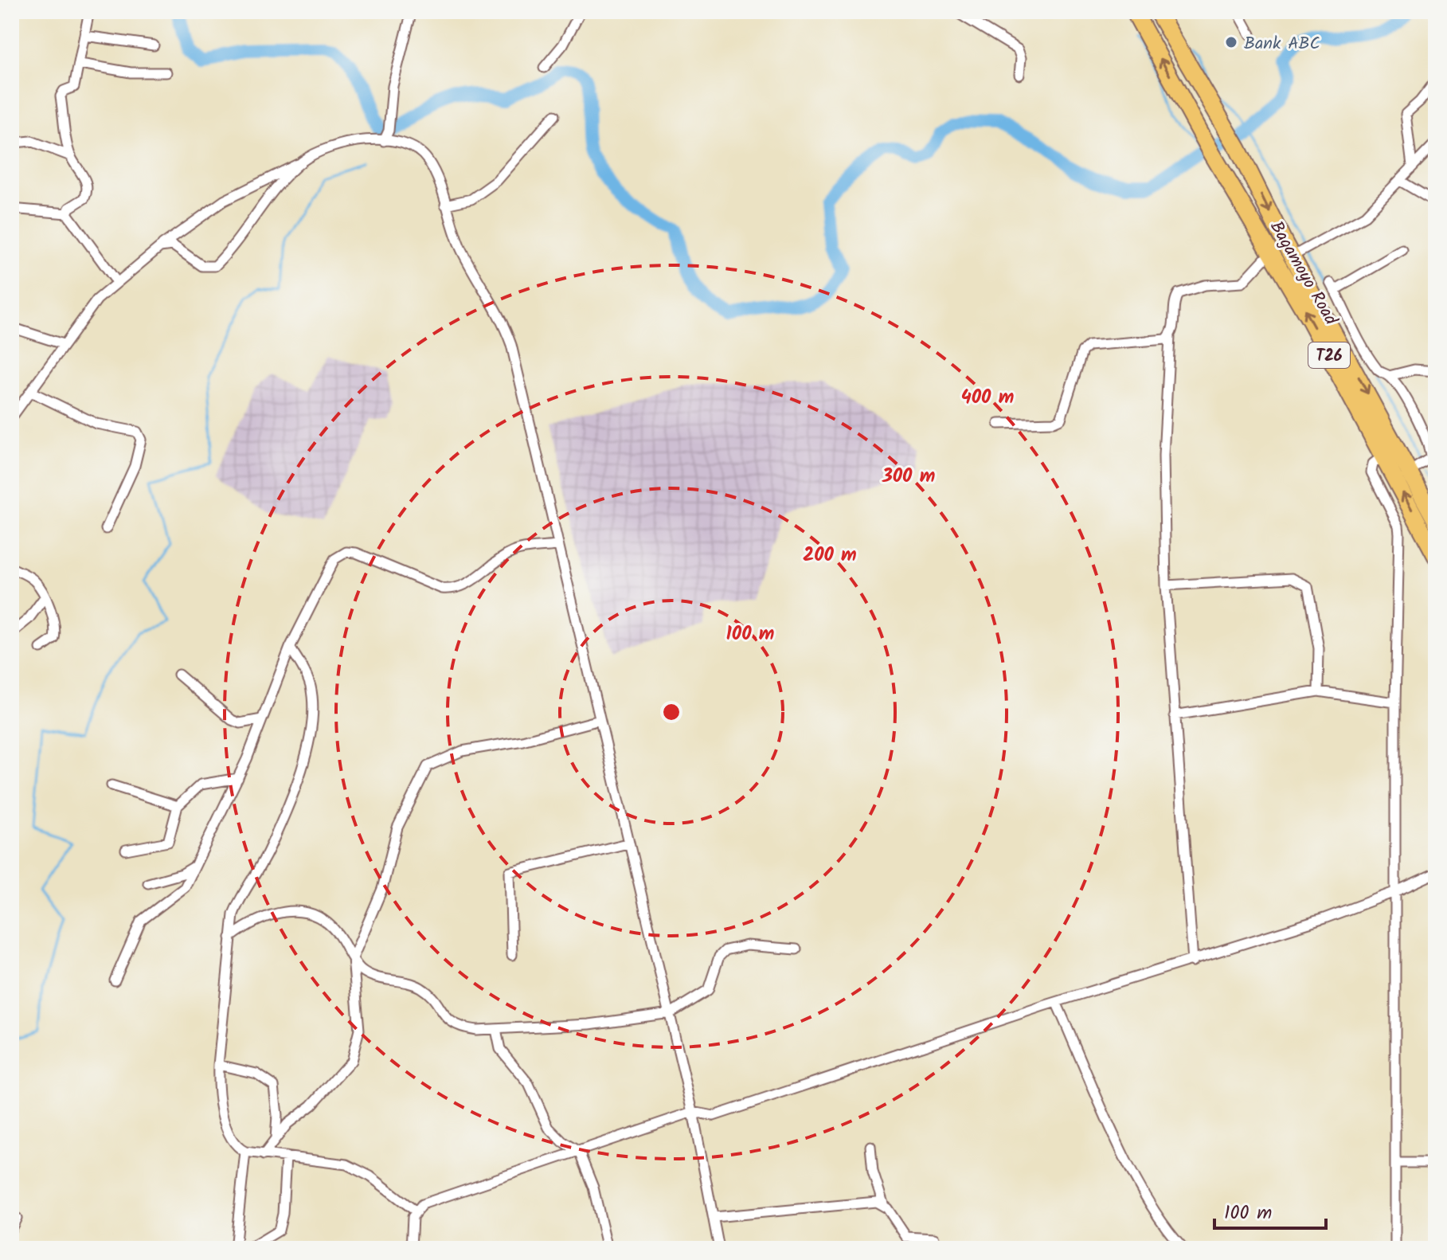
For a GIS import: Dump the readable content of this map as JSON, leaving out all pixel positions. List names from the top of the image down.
{
  "streets": {
    "highway": ["Bagamoyo Road", "T26"]
  },
  "places": ["Bank ABC"],
  "scale_bar": "100 m",
  "rings": [
    "400 m",
    "300 m",
    "200 m",
    "100 m"
  ]
}
